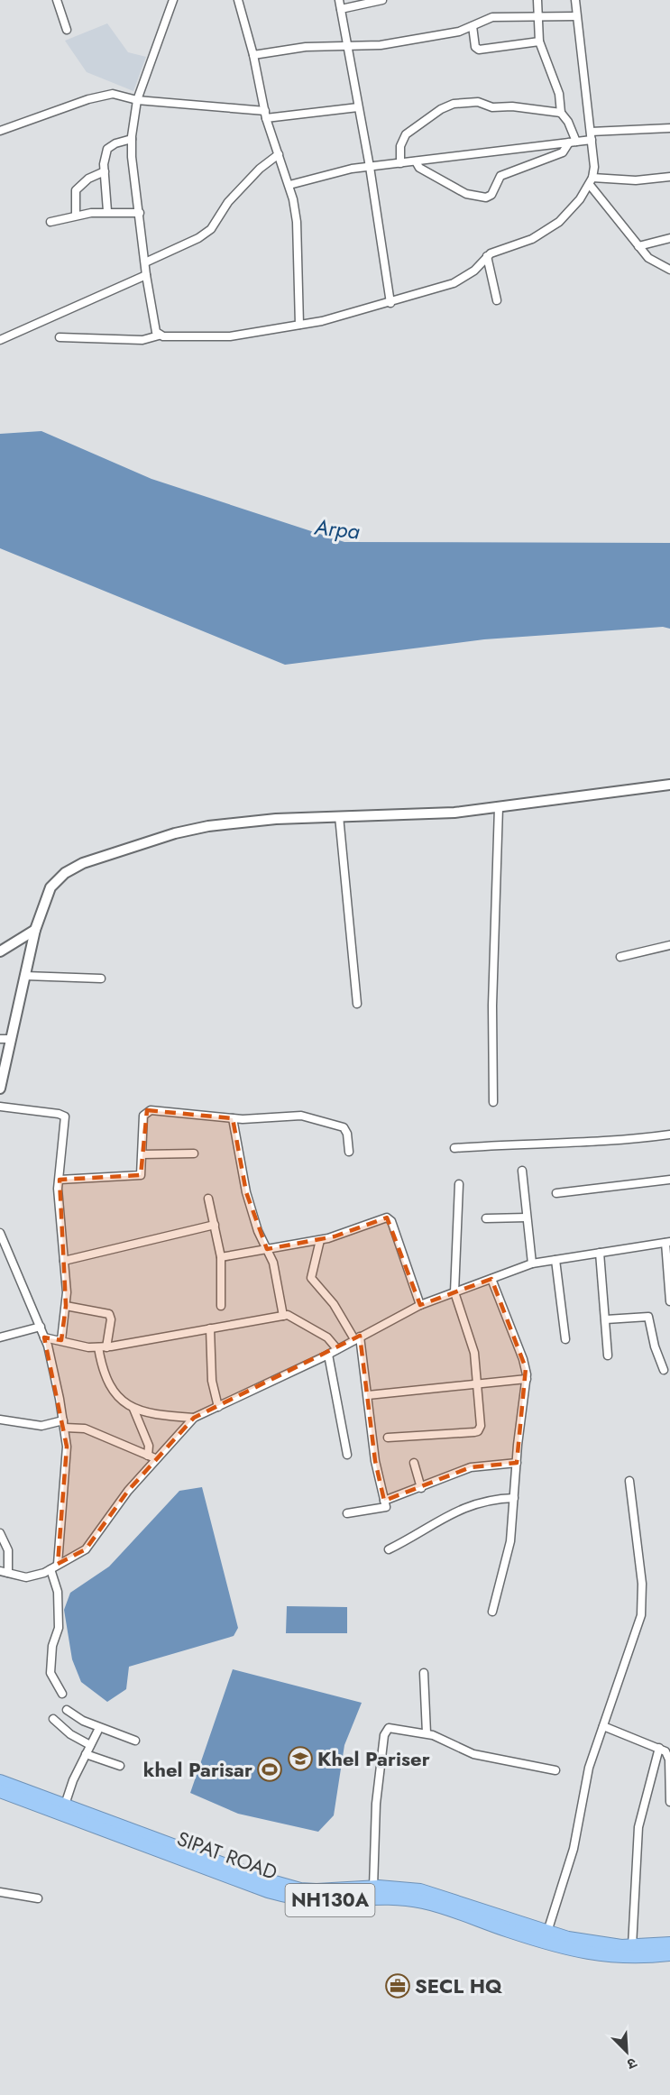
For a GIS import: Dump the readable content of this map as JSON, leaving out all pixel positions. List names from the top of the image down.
{
  "streets": {
    "highway": ["SIPAT ROAD", "NH130A"]
  },
  "water": ["Arpa"],
  "places": {
    "school or university": ["Khel Pariser"],
    "sports": ["khel Parisar"],
    "office": ["SECL HQ"]
  },
  "north": "bottom right"
}
